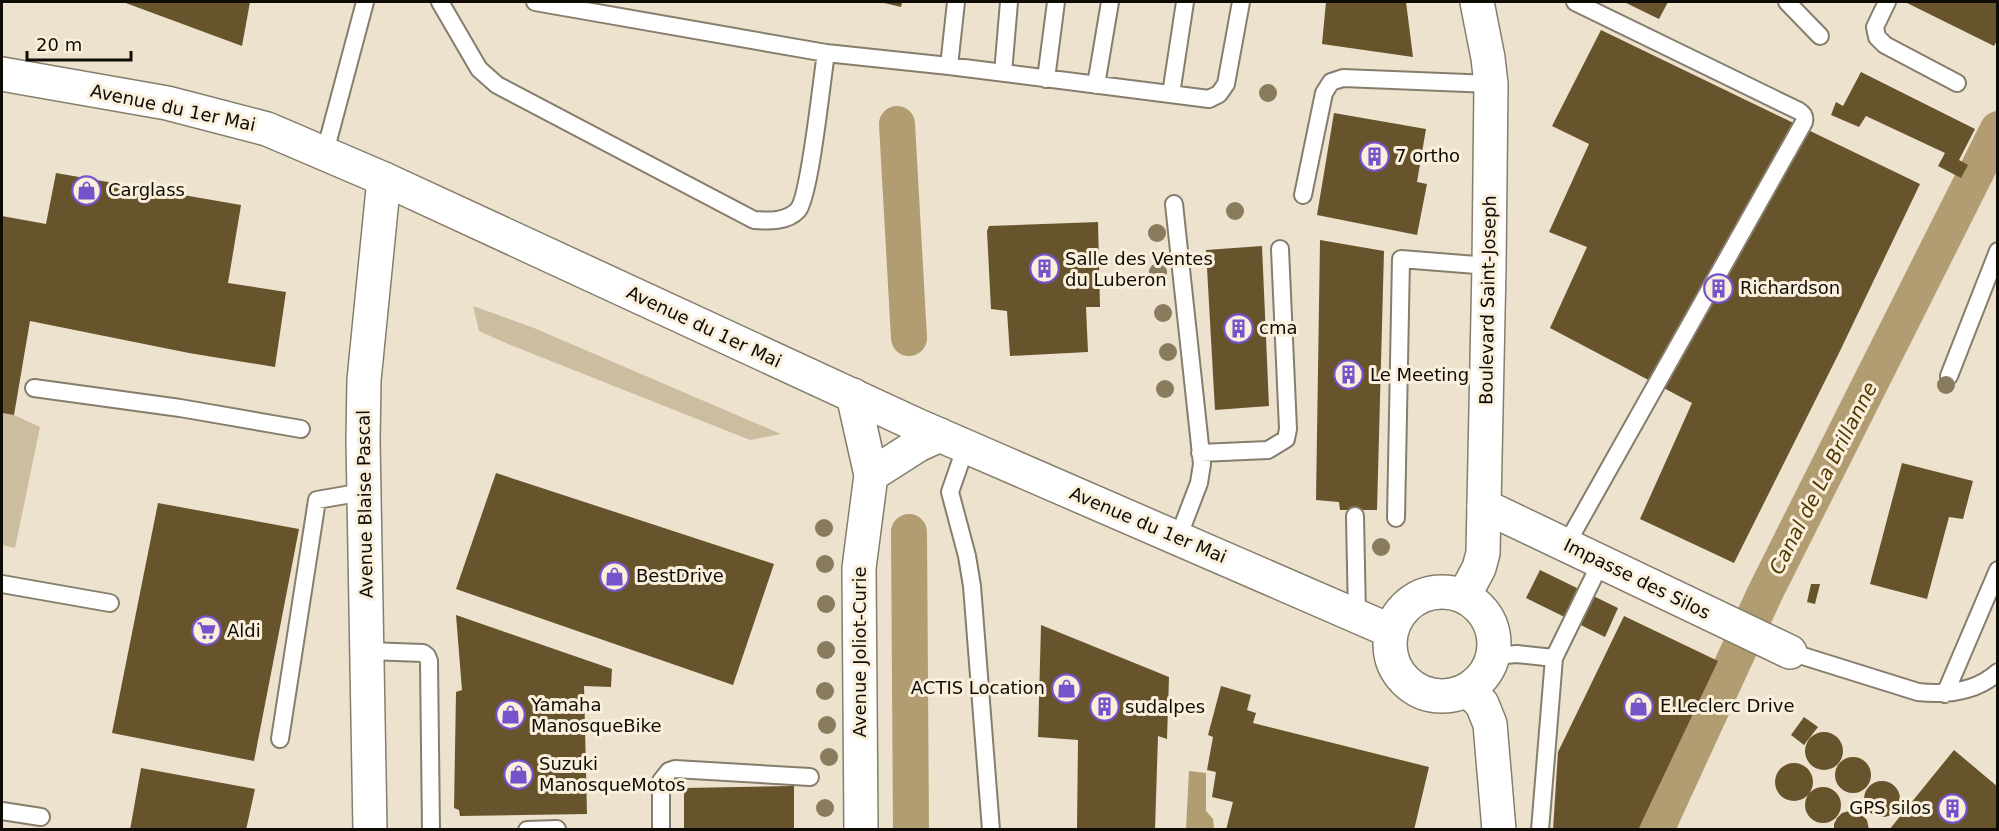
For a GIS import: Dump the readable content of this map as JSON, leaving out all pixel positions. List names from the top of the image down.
{
  "streets": {
    "street": [
      "Avenue du 1er Mai",
      "Boulevard Saint-Joseph",
      "Avenue Blaise Pascal",
      "Impasse des Silos",
      "Avenue Joliot-Curie"
    ]
  },
  "crossings": [
    ["Avenue du 1er Mai", "Boulevard Saint-Joseph"],
    ["Avenue du 1er Mai", "Avenue Blaise Pascal"],
    ["Avenue du 1er Mai", "Avenue Joliot-Curie"],
    ["Boulevard Saint-Joseph", "Impasse des Silos"]
  ],
  "water": ["Canal de La Brillanne"],
  "places": {
    "building": [
      "7 ortho",
      "Salle des Ventes du Luberon",
      "Richardson",
      "cma",
      "Le Meeting",
      "sudalpes",
      "GPS silos"
    ],
    "shop": [
      "Carglass",
      "BestDrive",
      "ACTIS Location",
      "E.Leclerc Drive",
      "Yamaha ManosqueBike",
      "Suzuki ManosqueMotos"
    ],
    "supermarket": ["Aldi"]
  },
  "scale_bar": "20 m"
}
